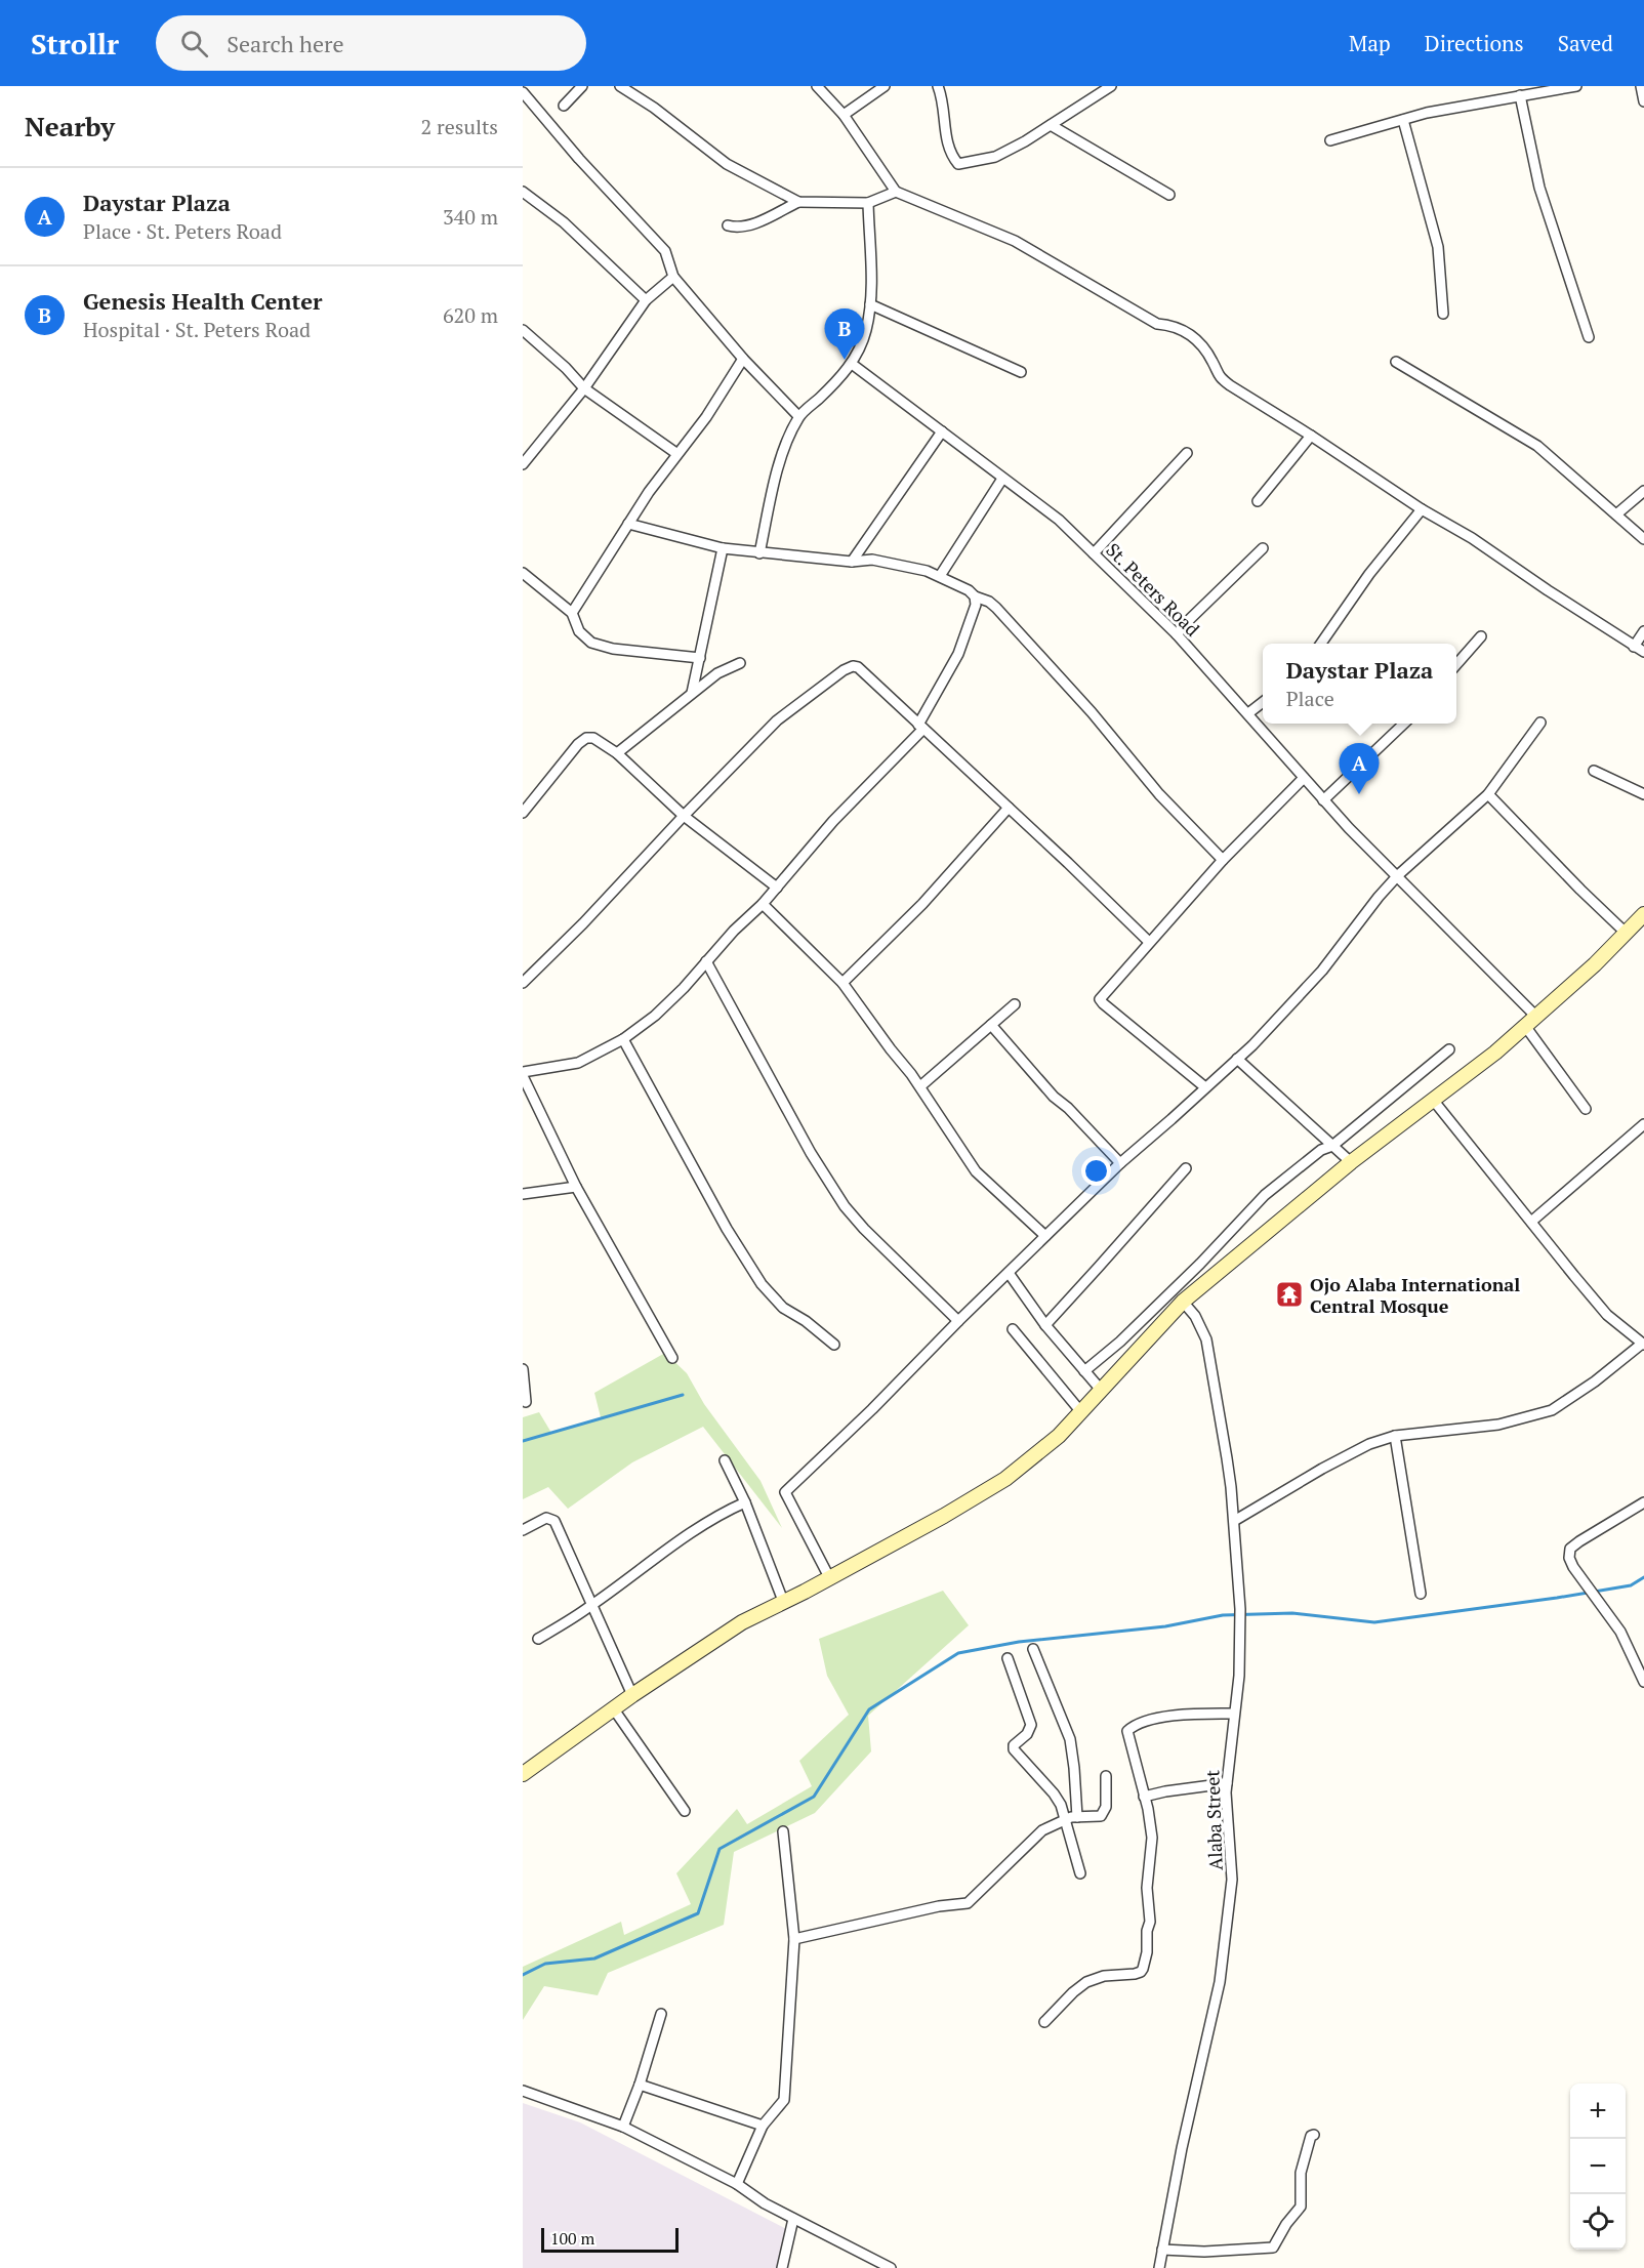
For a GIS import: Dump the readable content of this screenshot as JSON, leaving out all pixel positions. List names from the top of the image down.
{
  "streets": {
    "street": ["St. Peters Road", "Alaba Street"]
  },
  "places": {
    "temple": ["Ojo Alaba International Central Mosque"]
  },
  "scale_bar": "100 m",
  "page": {
    "header": "Strollr",
    "search": "Search here",
    "nav": ["Map", "Directions", "Saved"],
    "heading": ["Nearby", "2 results"],
    "list": [
      {
        "mark": "A",
        "name": "Daystar Plaza",
        "note": "Place · St. Peters Road",
        "value": "340 m"
      },
      {
        "mark": "B",
        "name": "Genesis Health Center",
        "note": "Hospital · St. Peters Road",
        "value": "620 m"
      }
    ],
    "pins": ["B", "A"],
    "popup": ["Daystar Plaza", "Place"],
    "map_buttons": ["+", "−"],
    "scale": "100 m"
  }
}
